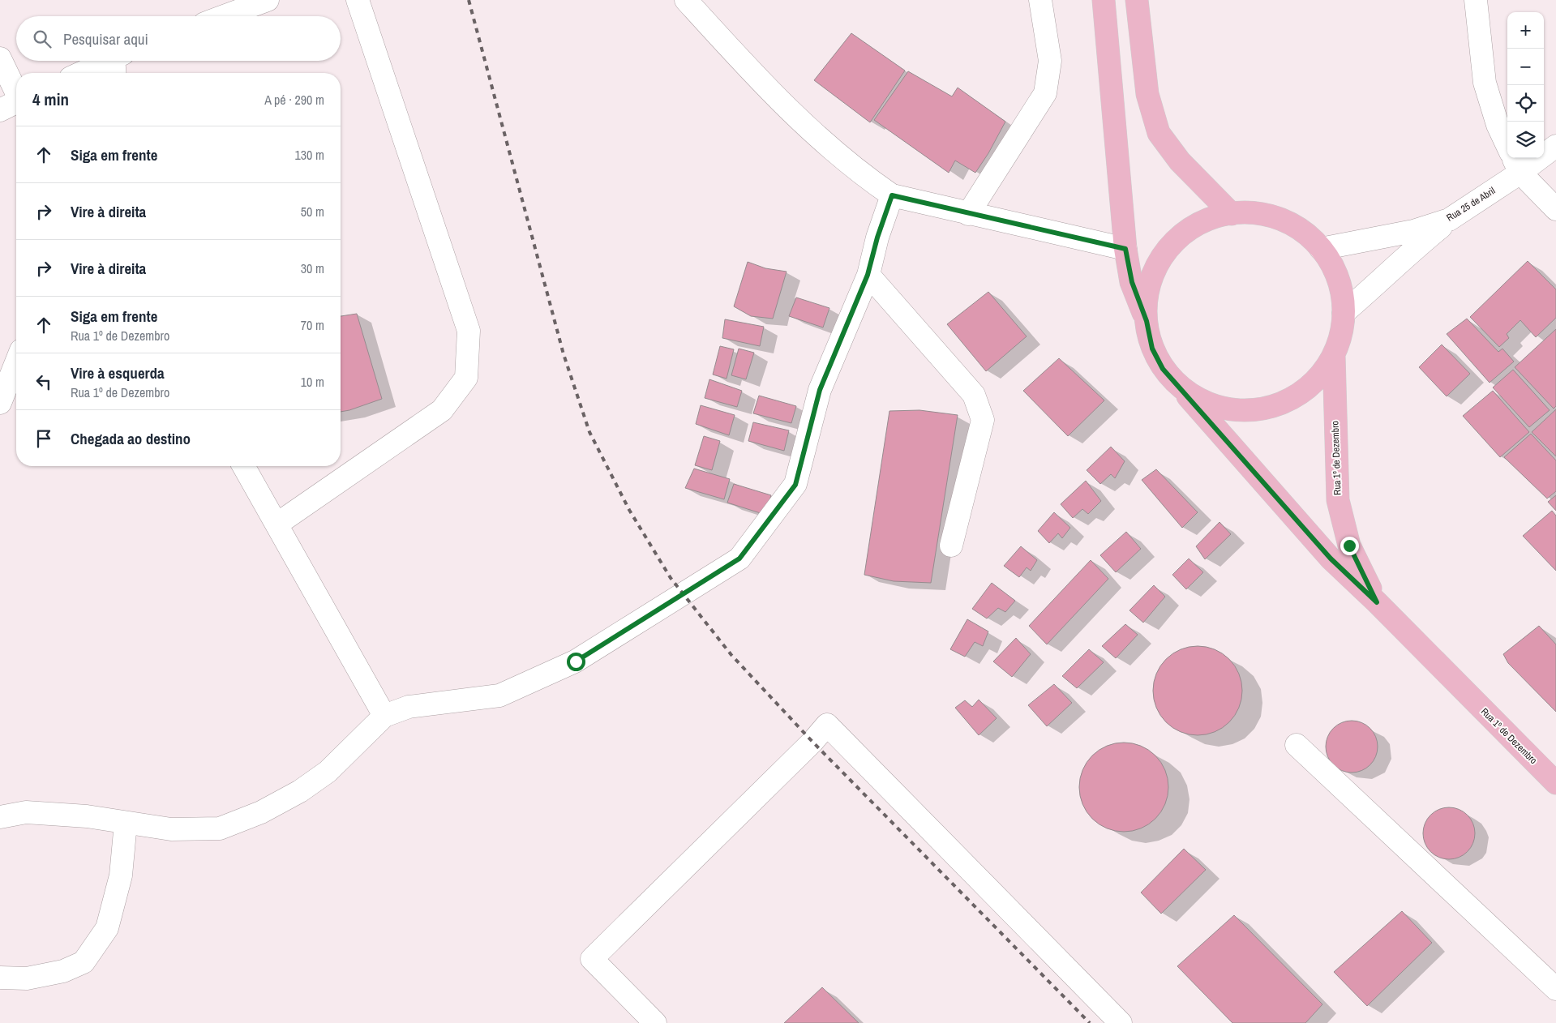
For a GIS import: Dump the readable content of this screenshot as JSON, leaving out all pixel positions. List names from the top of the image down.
{
  "streets": {
    "main road": ["Rua 1º de Dezembro"],
    "street": ["Rua 25 de Abril"]
  },
  "page": {
    "map_buttons": ["+", "−"],
    "search": "Pesquisar aqui",
    "heading": ["4 min", "A pé · 290 m"],
    "list": [
      ["Siga em frente", "130 m"],
      ["Vire à direita", "50 m"],
      ["Vire à direita", "30 m"],
      ["Siga em frente", "Rua 1º de Dezembro", "70 m"],
      ["Vire à esquerda", "Rua 1º de Dezembro", "10 m"],
      "Chegada ao destino"
    ]
  }
}
